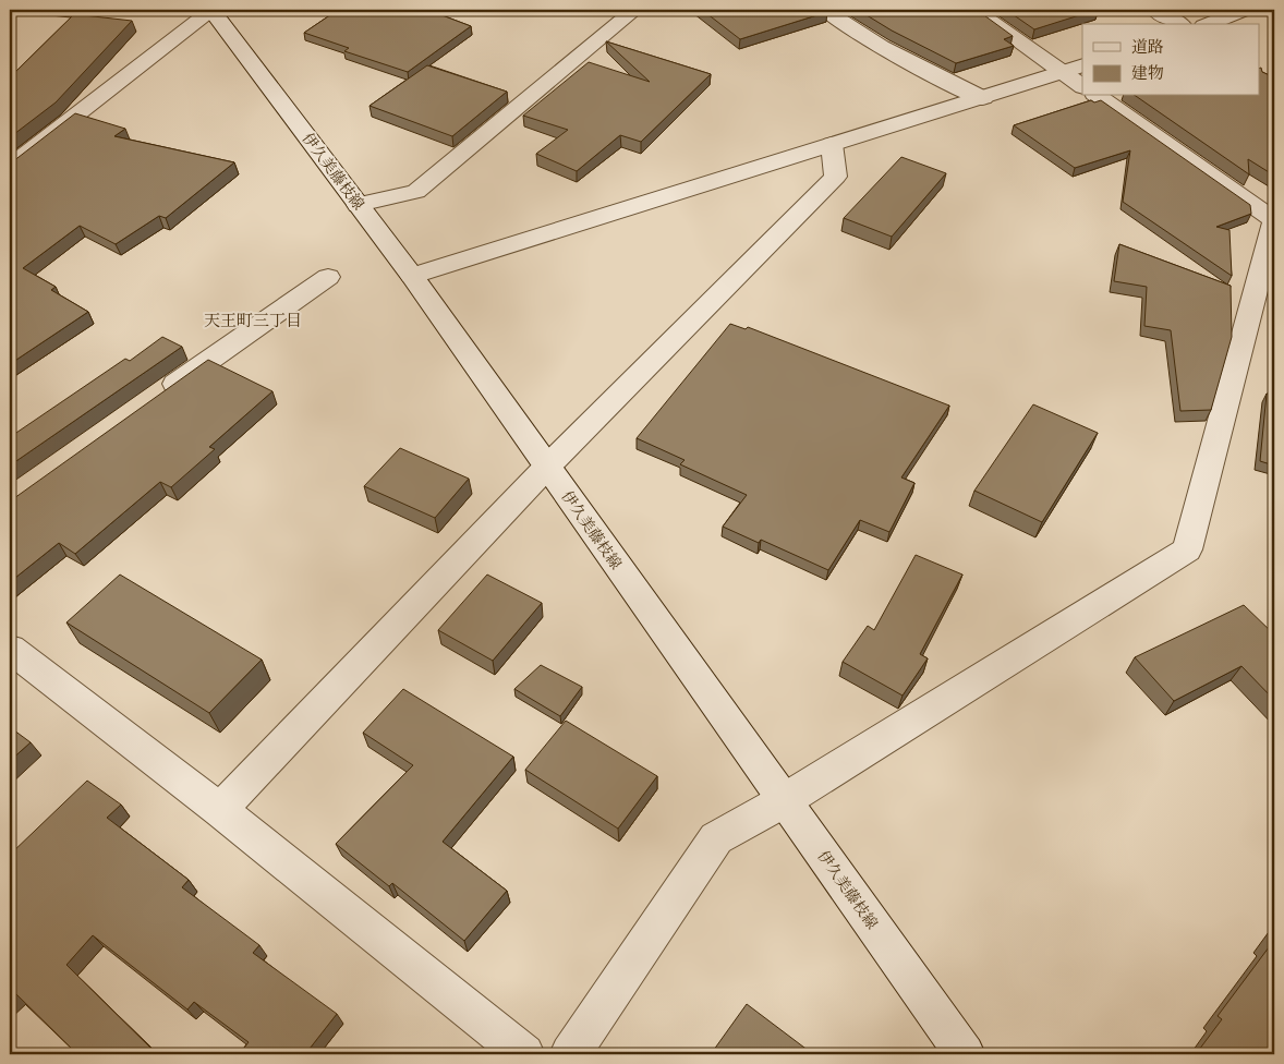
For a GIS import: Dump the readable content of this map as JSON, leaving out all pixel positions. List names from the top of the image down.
{
  "streets": {
    "street": ["伊久美藤枝線"]
  },
  "districts": ["天王町三丁目"],
  "legend": ["道路", "建物"]
}
